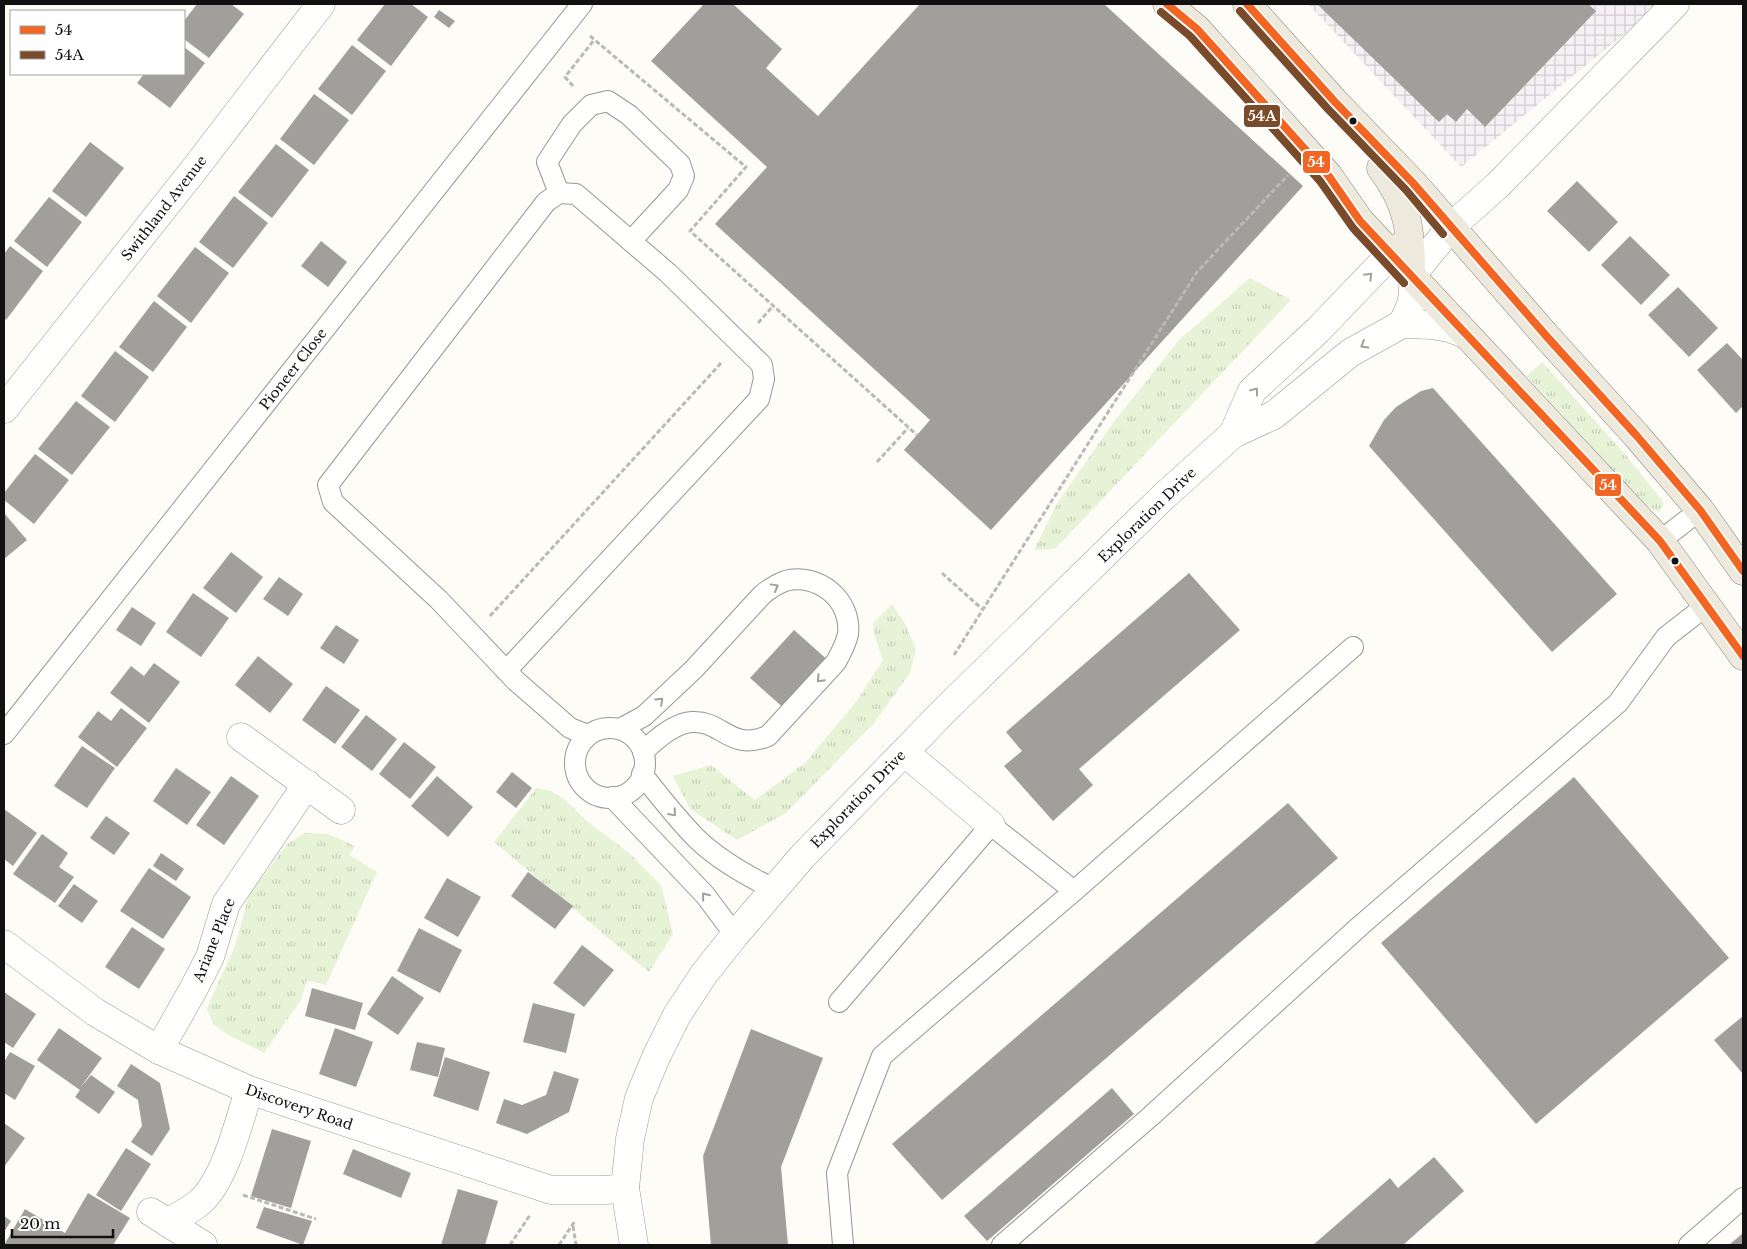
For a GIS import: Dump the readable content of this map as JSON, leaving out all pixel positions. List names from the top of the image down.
{
  "streets": {
    "street": [
      "Swithland Avenue",
      "Exploration Drive",
      "Ariane Place",
      "Discovery Road"
    ],
    "lane": ["Pioneer Close"]
  },
  "crossings": [
    ["Exploration Drive", "Discovery Road"],
    ["Ariane Place", "Discovery Road"]
  ],
  "lines": ["transit line 54", "transit line 54A"],
  "legend": ["54", "54A"],
  "scale_bar": "20 m"
}
